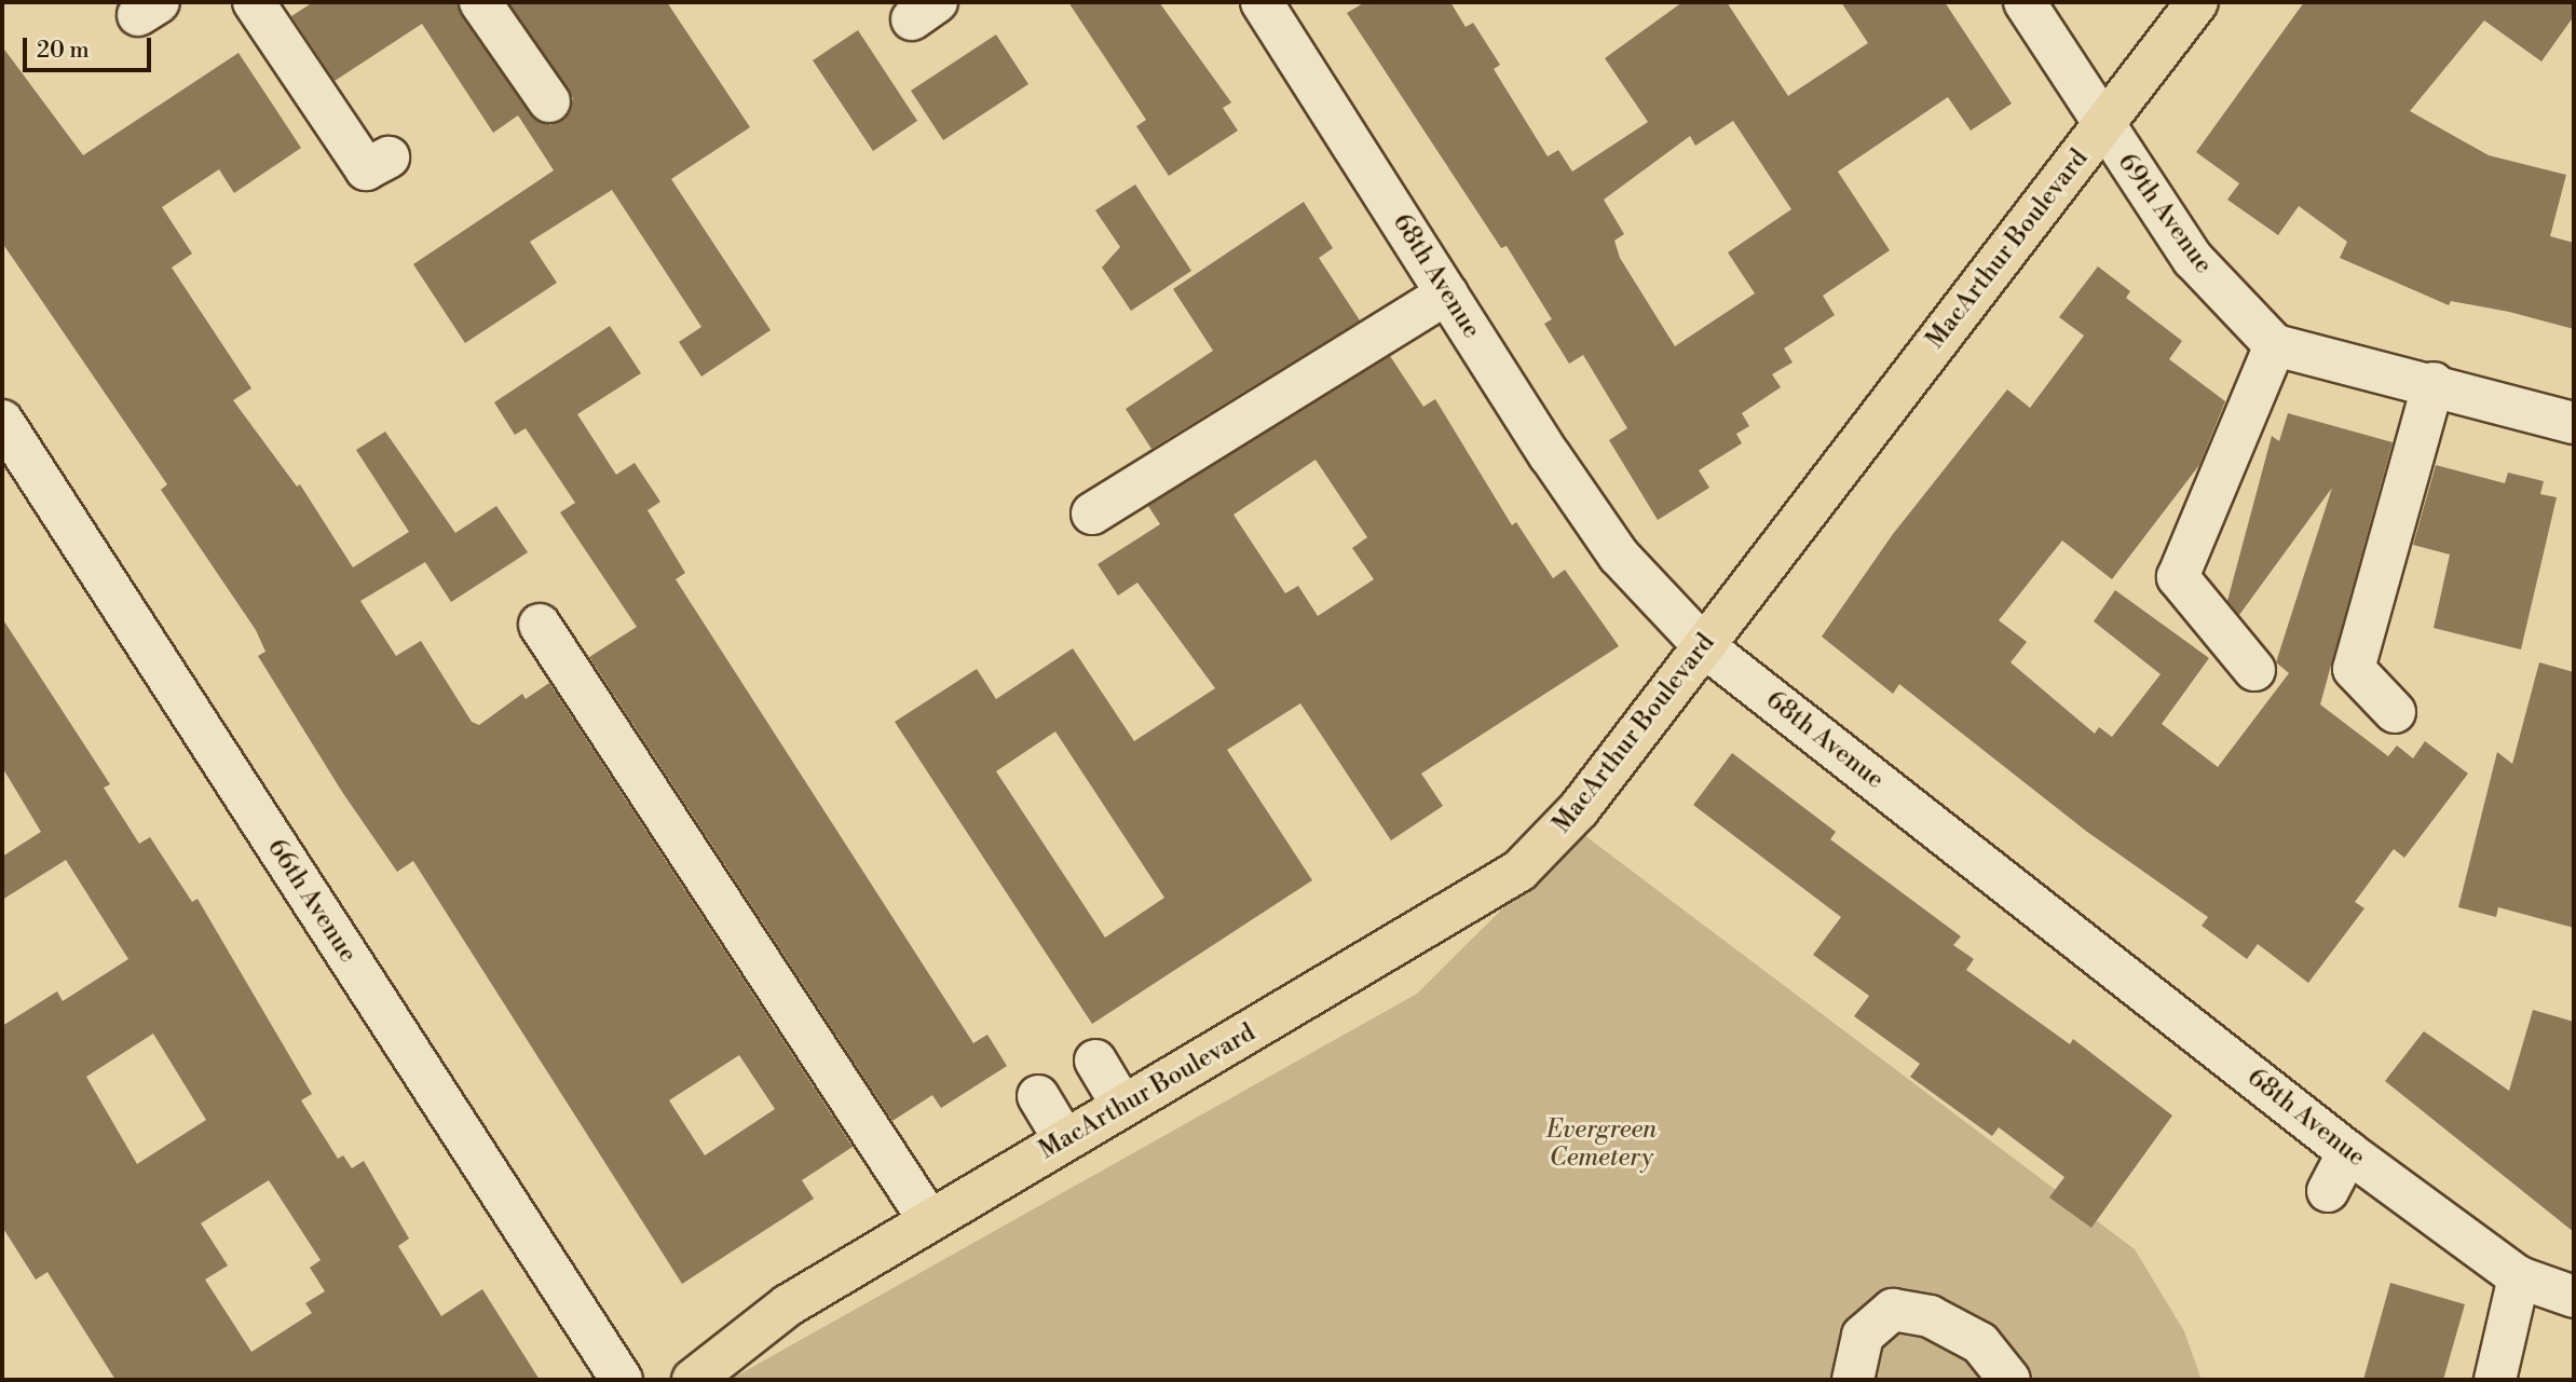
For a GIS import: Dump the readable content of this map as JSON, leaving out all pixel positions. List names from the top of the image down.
{
  "streets": {
    "main road": ["MacArthur Boulevard"],
    "street": ["69th Avenue", "68th Avenue", "66th Avenue"]
  },
  "crossings": [
    ["69th Avenue", "MacArthur Boulevard"],
    ["MacArthur Boulevard", "68th Avenue"]
  ],
  "parks": ["Evergreen Cemetery"],
  "scale_bar": "20 m"
}
